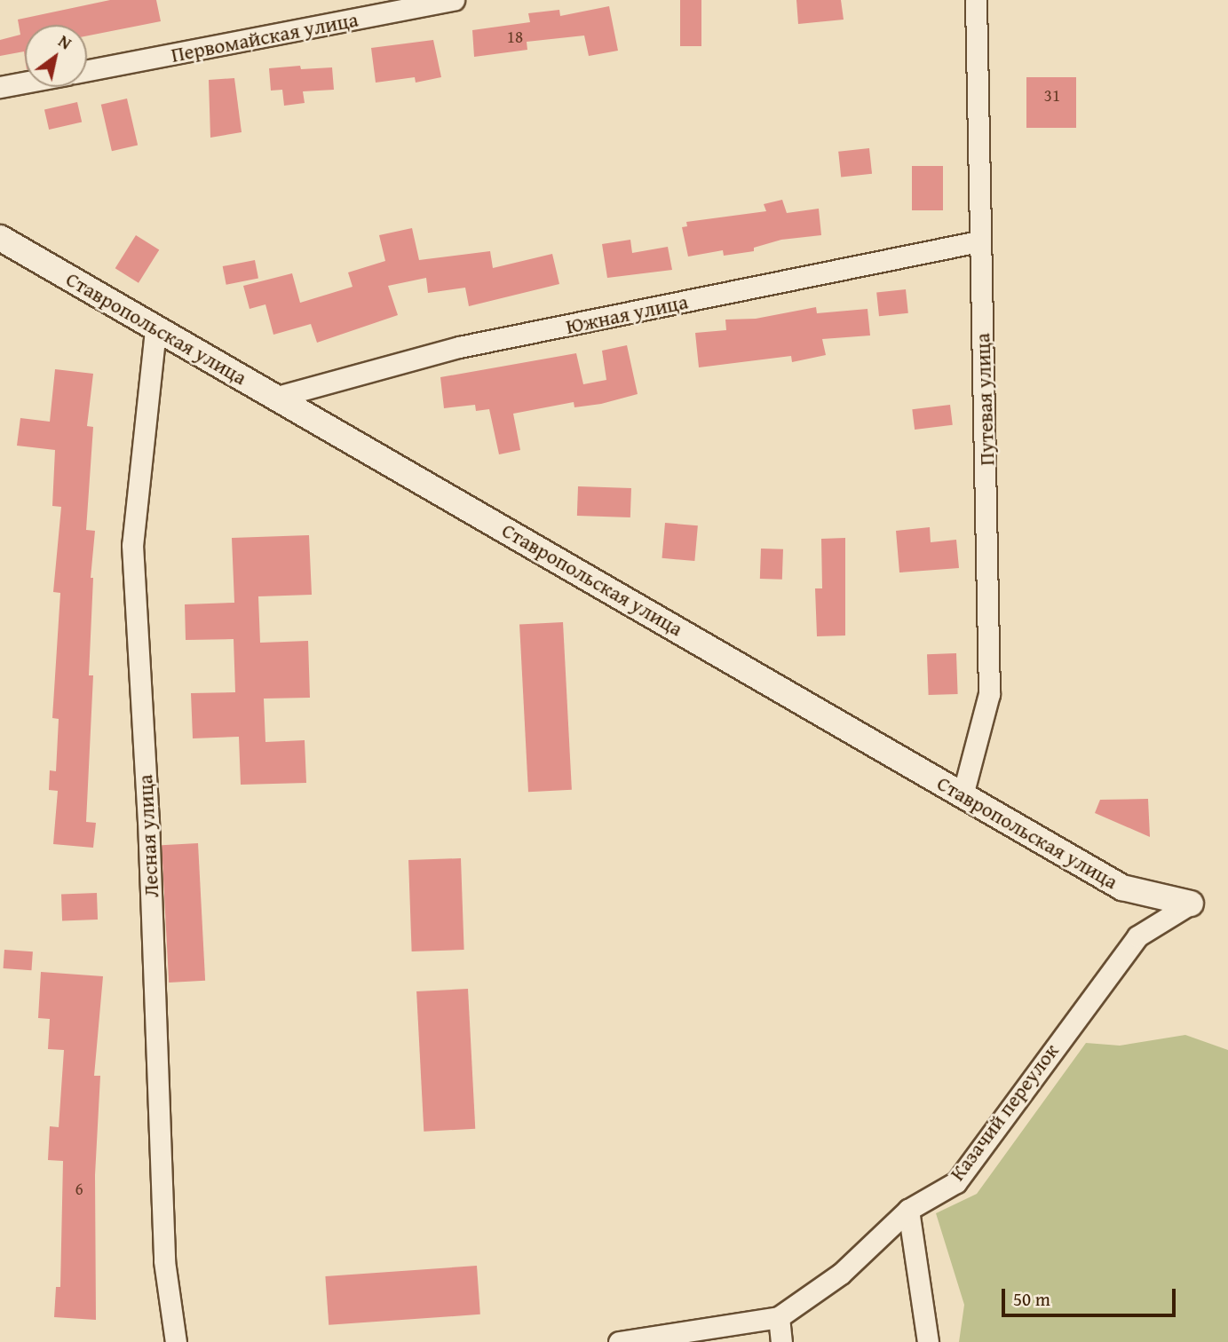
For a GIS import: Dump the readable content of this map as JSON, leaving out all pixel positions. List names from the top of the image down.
{
  "streets": {
    "street": [
      "Первомайская улица",
      "Южная улица",
      "Ставропольская улица",
      "Путевая улица",
      "Лесная улица",
      "Казачий переулок"
    ]
  },
  "crossings": [
    ["Южная улица", "Ставропольская улица"],
    ["Южная улица", "Путевая улица"],
    ["Ставропольская улица", "Путевая улица"],
    ["Ставропольская улица", "Лесная улица"],
    ["Ставропольская улица", "Казачий переулок"]
  ],
  "house_numbers": ["18", "31", "6"],
  "scale_bar": "50 m",
  "north": "top right"
}
